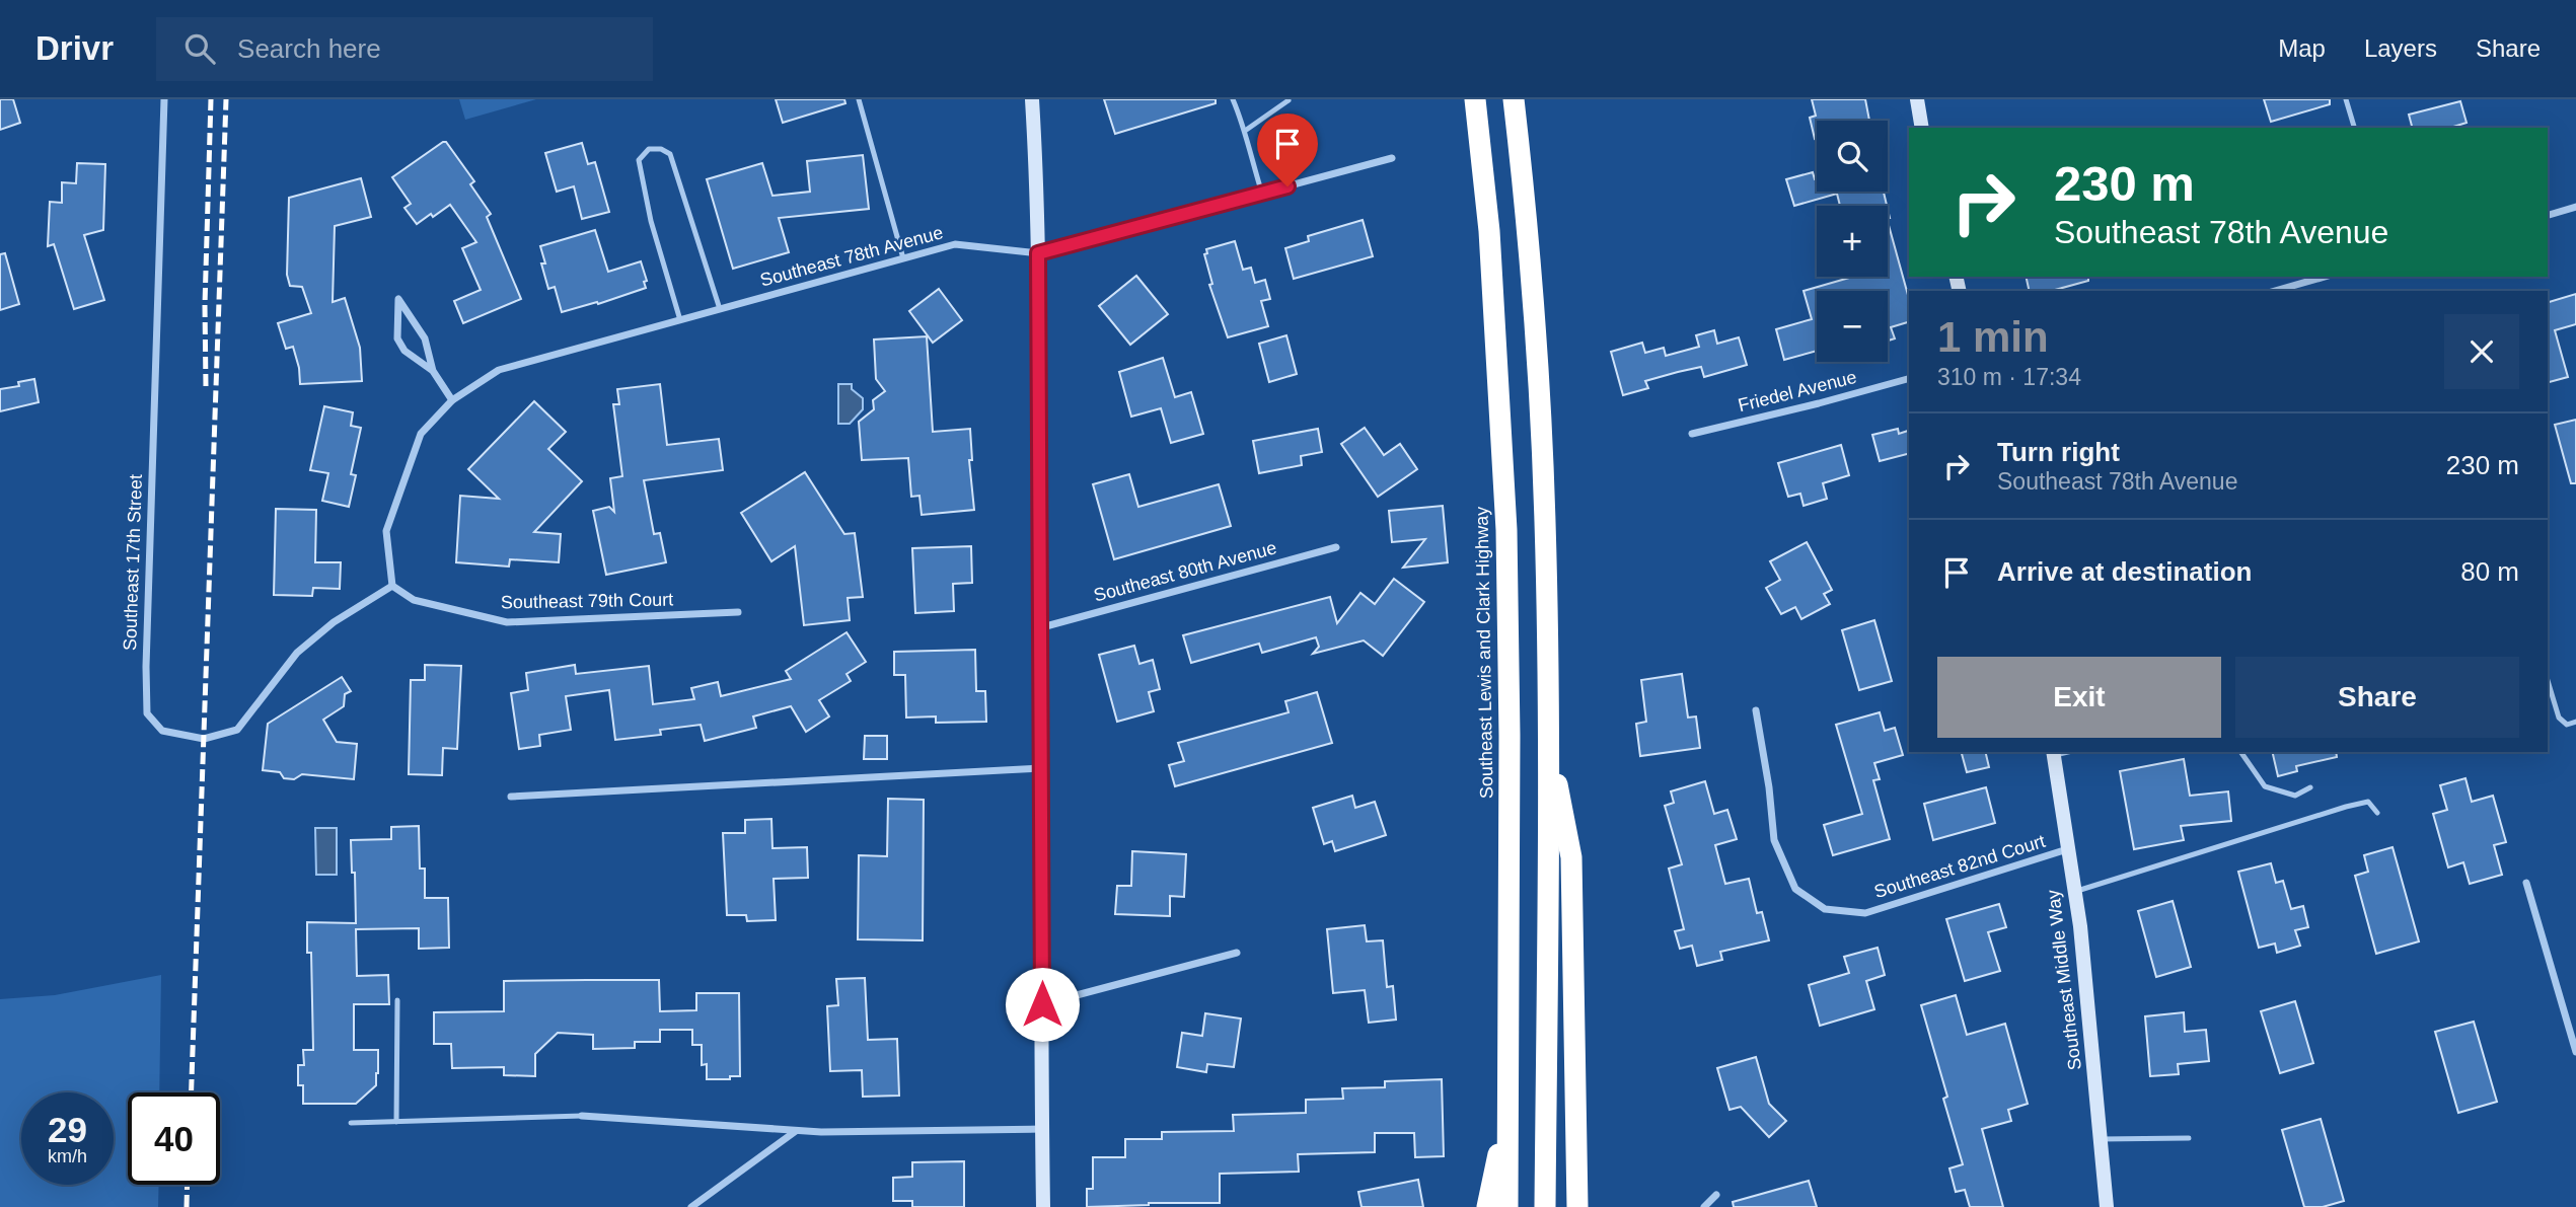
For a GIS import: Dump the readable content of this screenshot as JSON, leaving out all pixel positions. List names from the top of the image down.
{
  "streets": {
    "highway": ["Southeast Lewis and Clark Highway"],
    "street": [
      "Southeast 78th Avenue",
      "Friedel Avenue",
      "Southeast 17th Street",
      "Southeast 80th Avenue",
      "Southeast 79th Court",
      "Southeast 82nd Court",
      "Southeast Middle Way"
    ]
  },
  "crossings": [
    ["Southeast 17th Street", "Southeast 79th Court"],
    ["Southeast 82nd Court", "Southeast Middle Way"]
  ],
  "page": {
    "header": "Drivr",
    "search": "Search here",
    "nav": ["Map", "Layers", "Share"],
    "map_buttons": ["+", "−"],
    "turn": ["230 m", "Southeast 78th Avenue"],
    "heading": ["1 min", "310 m · 17:34"],
    "list": [
      {
        "name": "Turn right",
        "note": "Southeast 78th Avenue",
        "value": "230 m"
      },
      {
        "name": "Arrive at destination",
        "value": "80 m"
      }
    ],
    "buttons": ["Exit", "Share"],
    "speed": "29 km/h",
    "limit": "40"
  }
}
